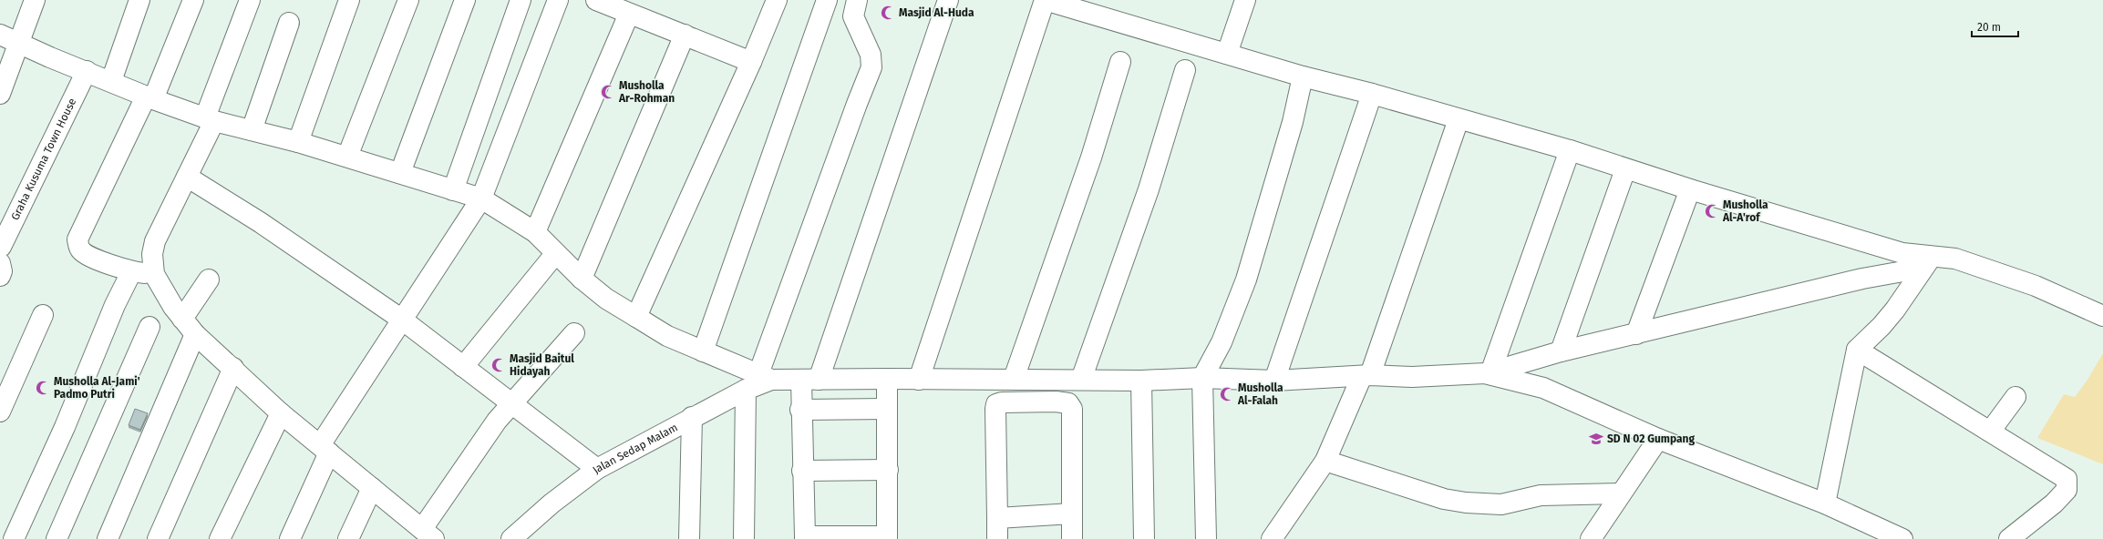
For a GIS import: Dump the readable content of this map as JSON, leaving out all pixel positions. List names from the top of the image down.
{
  "streets": {
    "street": ["Graha Kusuma Town House", "Jalan Sedap Malam"]
  },
  "places": {
    "mosque": [
      "Masjid Al-Huda",
      "Musholla Ar-Rohman",
      "Musholla Al-A'rof",
      "Masjid Baitul Hidayah",
      "Musholla Al-Jami' Padmo Putri",
      "Musholla Al-Falah"
    ],
    "school or university": ["SD N 02 Gumpang"]
  },
  "scale_bar": "20 m"
}
